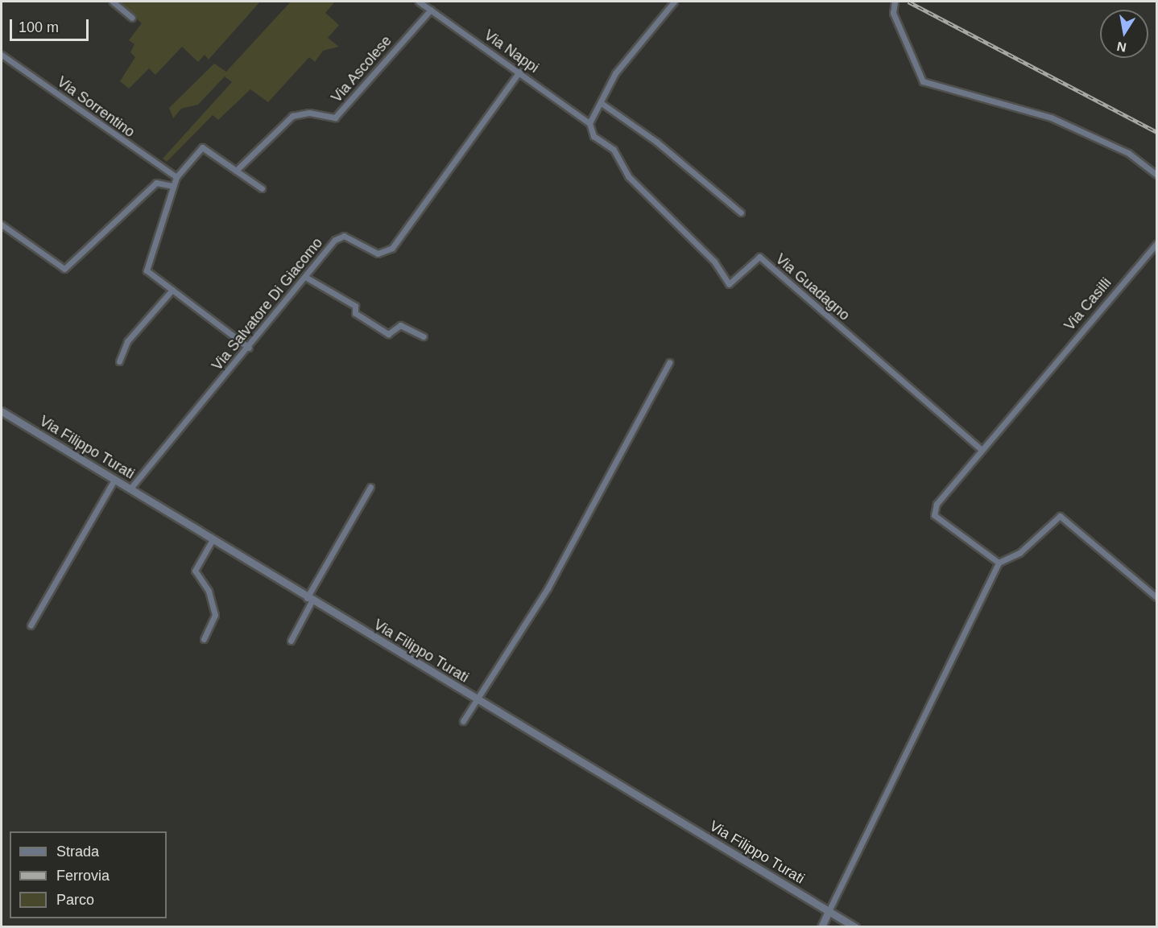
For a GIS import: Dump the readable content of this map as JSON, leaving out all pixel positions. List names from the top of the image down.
{
  "streets": {
    "street": [
      "Via Nappi",
      "Via Ascolese",
      "Via Sorrentino",
      "Via Guadagno",
      "Via Salvatore Di Giacomo",
      "Via Casilli",
      "Via Filippo Turati"
    ]
  },
  "crossings": [
    ["Via Nappi", "Via Ascolese"],
    ["Via Nappi", "Via Guadagno"],
    ["Via Nappi", "Via Salvatore Di Giacomo"],
    ["Via Guadagno", "Via Casilli"],
    ["Via Salvatore Di Giacomo", "Via Filippo Turati"]
  ],
  "legend": ["Strada", "Ferrovia", "Parco"],
  "scale_bar": "100 m",
  "north": "bottom"
}
